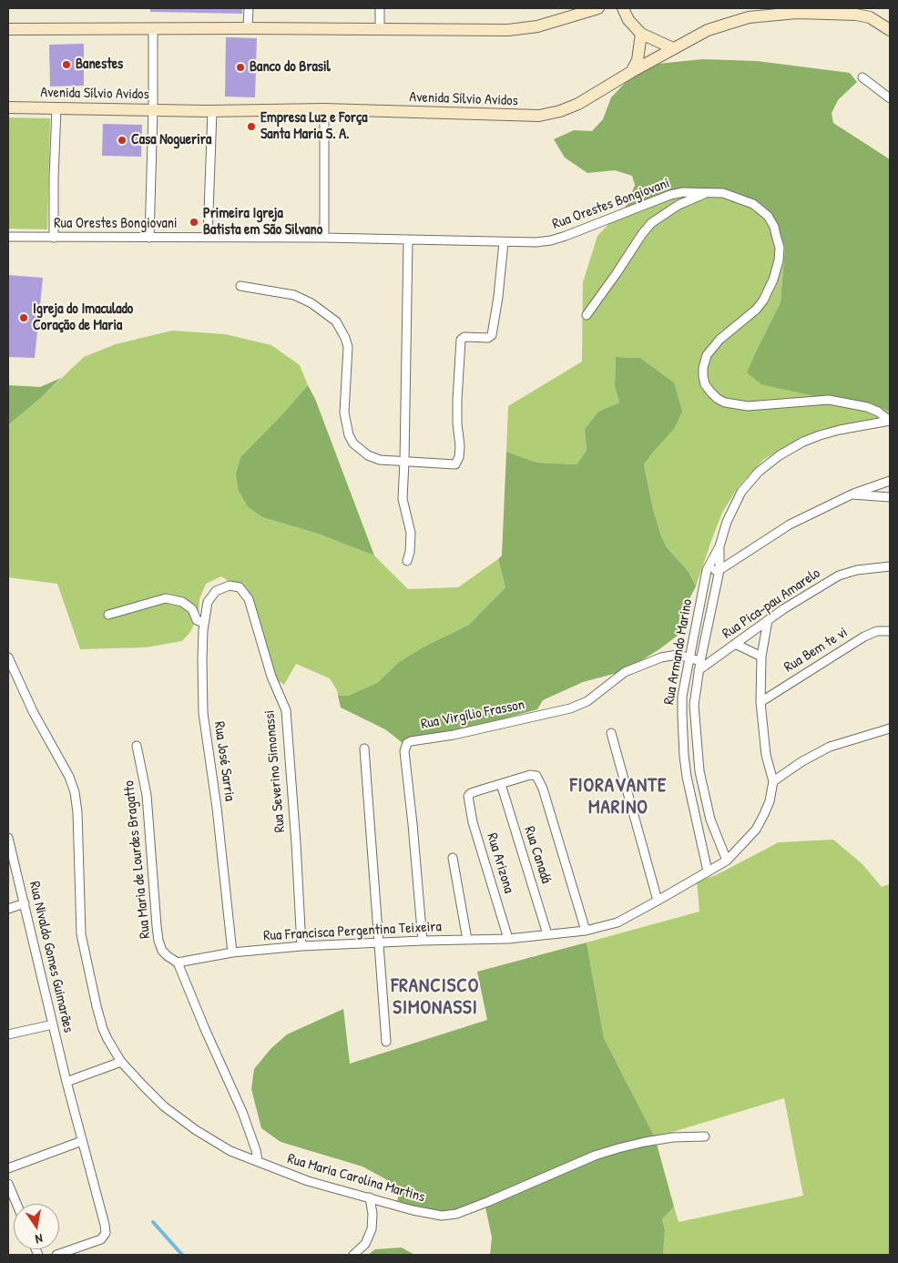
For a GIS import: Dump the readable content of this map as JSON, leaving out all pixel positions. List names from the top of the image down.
{
  "streets": {
    "main road": ["Avenida Sílvio Avidos"],
    "street": [
      "Rua Orestes Bongiovani",
      "Rua Pica-pau Amarelo",
      "Rua Bem te vi",
      "Rua Armando Marino",
      "Rua Virgílio Frasson",
      "Rua José Sarria",
      "Rua Severino Simonassi",
      "Rua Canadá",
      "Rua Maria de Lourdes Bragatto",
      "Rua Arizona",
      "Rua Francisca Pergentina Teixeira",
      "Rua Nivaldo Gomes Guimarães",
      "Rua Maria Carolina Martins"
    ]
  },
  "crossings": [
    ["Rua Orestes Bongiovani", "Rua Armando Marino"],
    ["Rua Pica-pau Amarelo", "Rua Armando Marino"],
    ["Rua Armando Marino", "Rua Virgílio Frasson"],
    ["Rua Armando Marino", "Rua Francisca Pergentina Teixeira"],
    ["Rua Virgílio Frasson", "Rua Francisca Pergentina Teixeira"],
    ["Rua José Sarria", "Rua Severino Simonassi"],
    ["Rua José Sarria", "Rua Francisca Pergentina Teixeira"],
    ["Rua Severino Simonassi", "Rua Francisca Pergentina Teixeira"],
    ["Rua Canadá", "Rua Arizona"],
    ["Rua Canadá", "Rua Francisca Pergentina Teixeira"],
    ["Rua Maria de Lourdes Bragatto", "Rua Francisca Pergentina Teixeira"],
    ["Rua Arizona", "Rua Francisca Pergentina Teixeira"]
  ],
  "districts": ["FIORAVANTE MARINO", "FRANCISCO SIMONASSI"],
  "places": [
    "Banestes",
    "Banco do Brasil",
    "Empresa Luz e Força Santa Maria S. A.",
    "Casa Noguerira",
    "Primeira Igreja Batista em São Silvano",
    "Igreja do Imaculado Coração de Maria"
  ],
  "north": "bottom"
}
